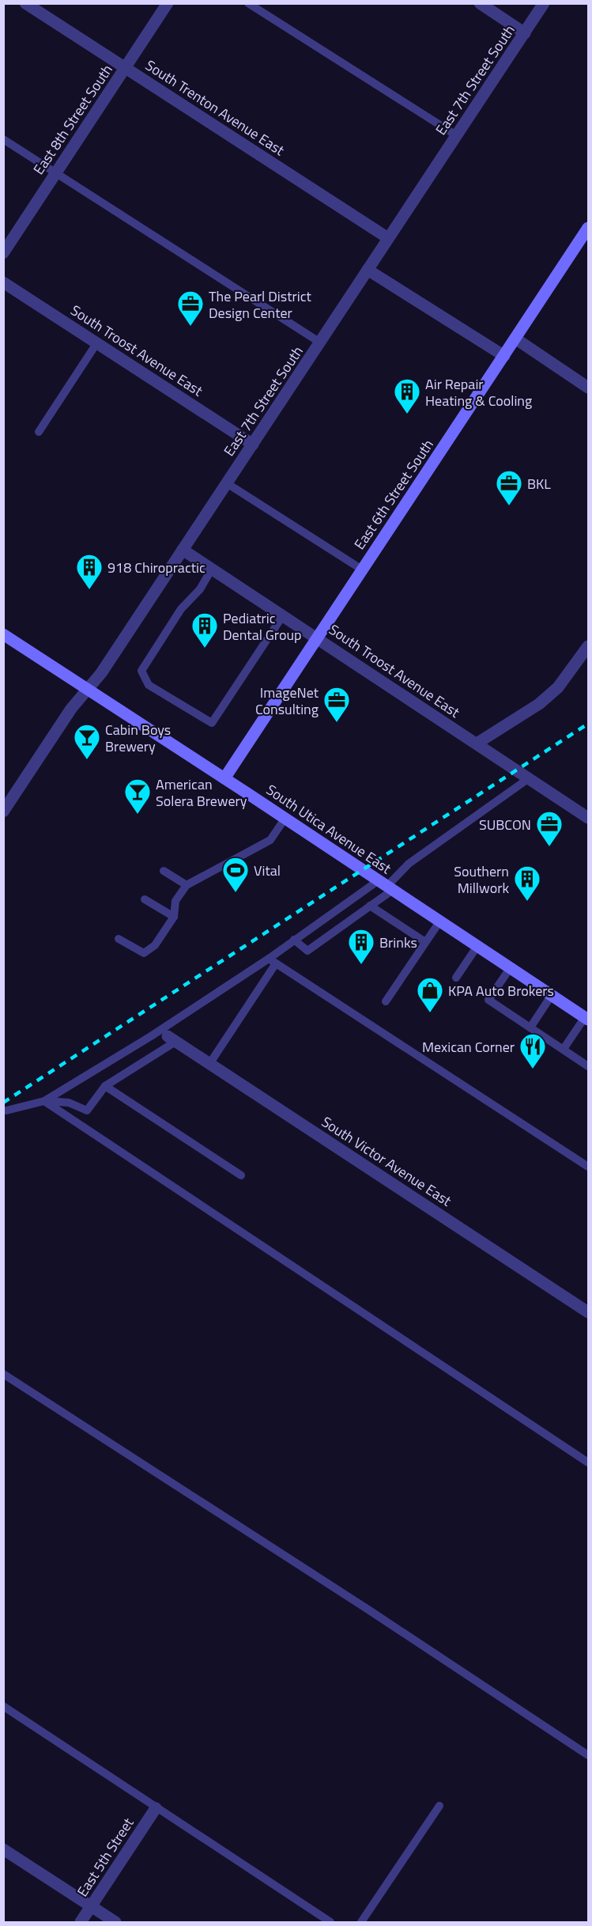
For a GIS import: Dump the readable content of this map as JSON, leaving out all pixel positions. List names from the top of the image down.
{
  "streets": {
    "main road": ["East 6th Street South", "South Utica Avenue East"],
    "street": [
      "East 7th Street South",
      "South Trenton Avenue East",
      "East 8th Street South",
      "South Troost Avenue East",
      "South Victor Avenue East",
      "East 5th Street"
    ]
  },
  "crossings": [
    ["East 7th Street South", "South Trenton Avenue East"],
    ["East 7th Street South", "South Troost Avenue East"],
    ["East 7th Street South", "South Utica Avenue East"],
    ["South Trenton Avenue East", "East 8th Street South"],
    ["South Troost Avenue East", "East 6th Street South"],
    ["East 6th Street South", "South Utica Avenue East"]
  ],
  "places": {
    "office": [
      "The Pearl District Design Center",
      "BKL",
      "ImageNet Consulting",
      "SUBCON"
    ],
    "building": [
      "Air Repair Heating & Cooling",
      "918 Chiropractic",
      "Pediatric Dental Group",
      "Southern Millwork",
      "Brinks"
    ],
    "bar": ["Cabin Boys Brewery", "American Solera Brewery"],
    "sports": ["Vital"],
    "shop": ["KPA Auto Brokers"],
    "restaurant": ["Mexican Corner"]
  }
}
